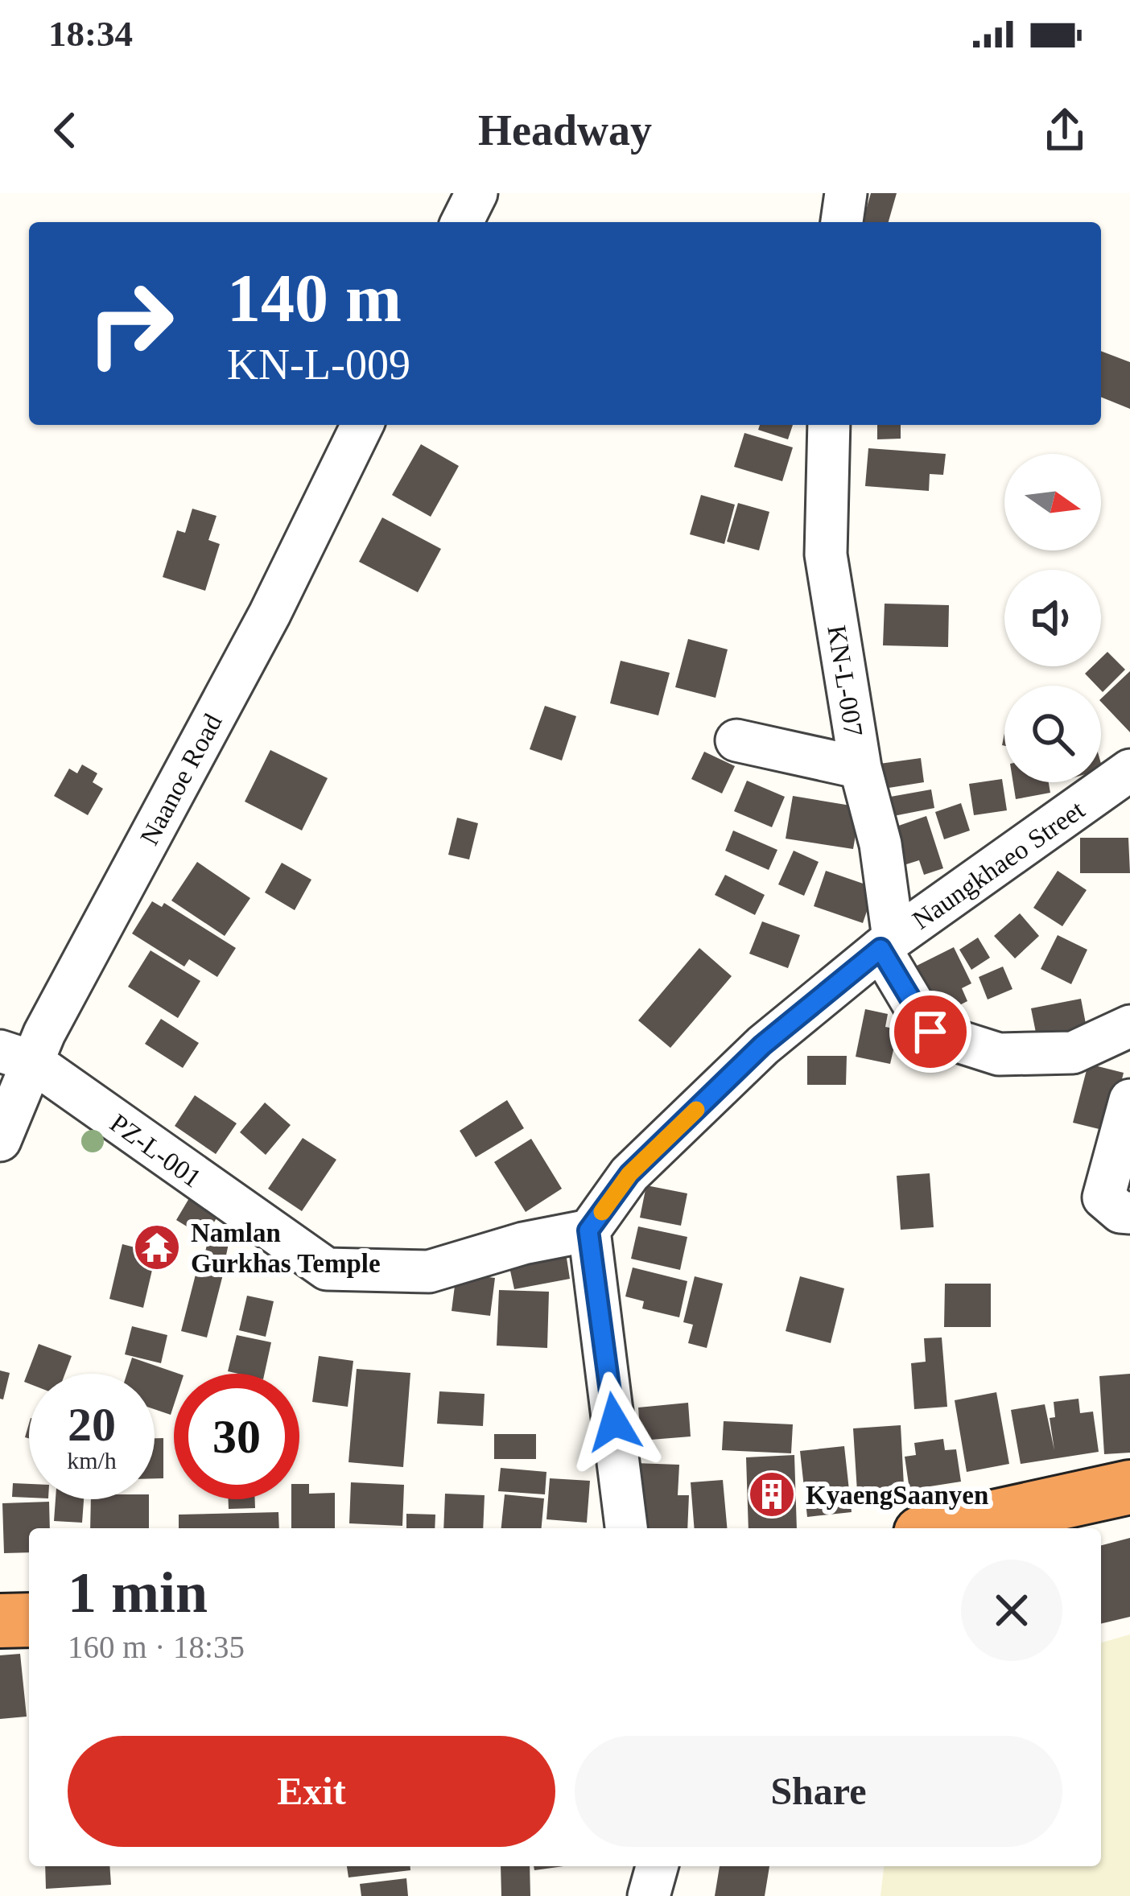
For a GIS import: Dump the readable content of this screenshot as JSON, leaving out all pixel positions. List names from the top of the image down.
{
  "streets": {
    "street": [
      "KN-L-007",
      "Naanoe Road",
      "Naungkhaeo Street",
      "PZ-L-001"
    ]
  },
  "crossings": [
    ["KN-L-007", "Naungkhaeo Street"],
    ["Naanoe Road", "PZ-L-001"],
    ["Naungkhaeo Street", "PZ-L-001"]
  ],
  "places": {
    "temple": ["Namlan Gurkhas Temple"],
    "building": ["KyaengSaanyen"]
  },
  "north": "right",
  "page": {
    "status": "18:34",
    "header": "Headway",
    "turn": ["140 m", "KN-L-009"],
    "speed": "20 km/h",
    "limit": "30",
    "heading": ["1 min", "160 m · 18:35"],
    "buttons": ["Exit", "Share"]
  }
}
